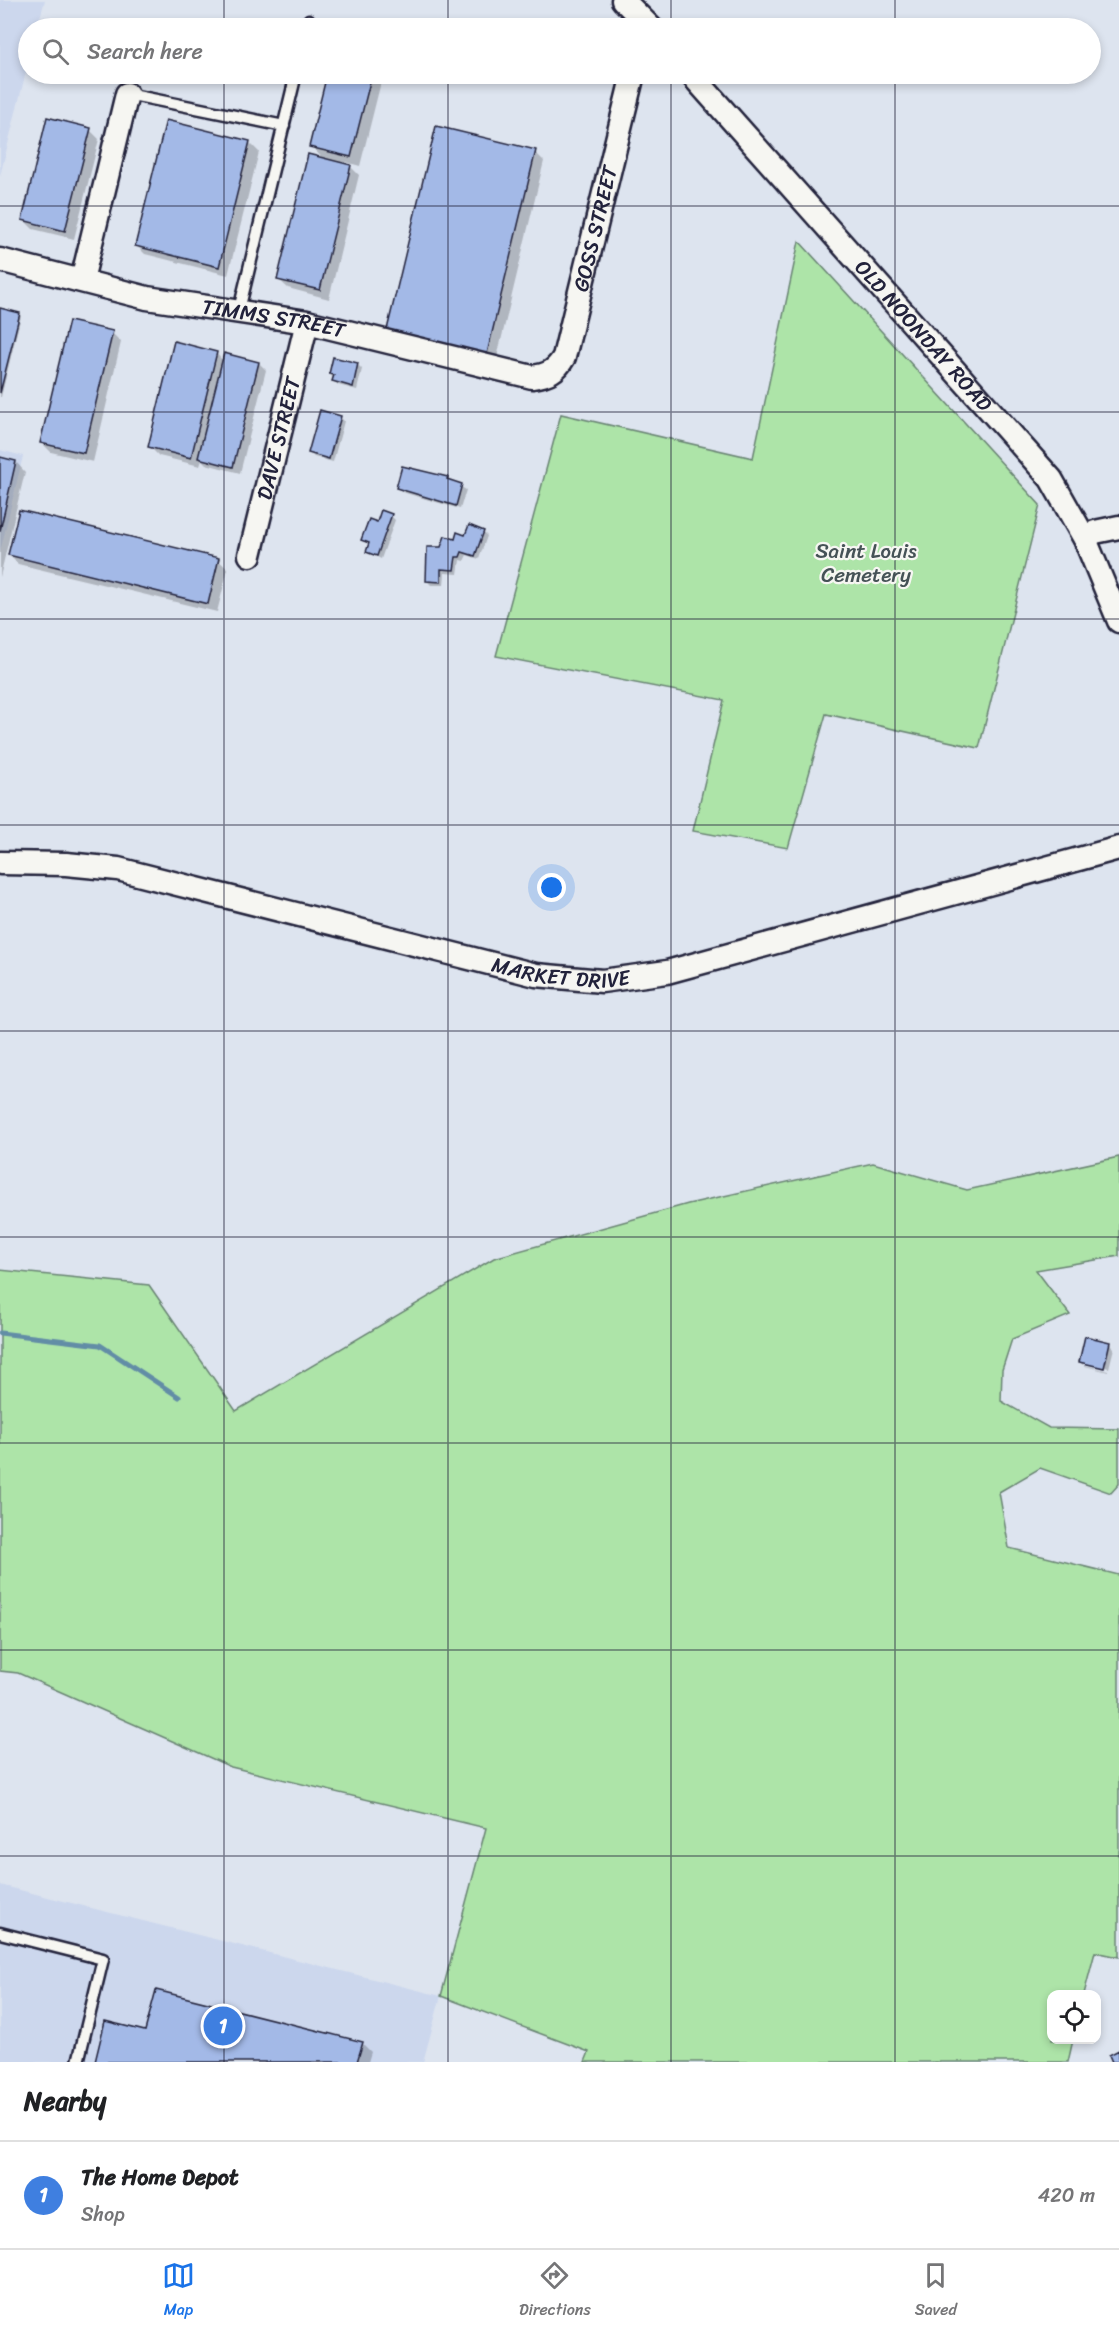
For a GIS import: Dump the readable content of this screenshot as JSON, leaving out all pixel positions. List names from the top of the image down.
{
  "streets": {
    "street": [
      "GOSS STREET",
      "TIMMS STREET",
      "OLD NOONDAY ROAD",
      "DAVE STREET",
      "MARKET DRIVE"
    ]
  },
  "crossings": [
    ["GOSS STREET", "TIMMS STREET"],
    ["TIMMS STREET", "DAVE STREET"]
  ],
  "parks": ["Saint Louis Cemetery"],
  "page": {
    "search": "Search here",
    "pins": "1",
    "heading": "Nearby",
    "list": [
      {
        "mark": "1",
        "name": "The Home Depot",
        "note": "Shop",
        "value": "420 m"
      }
    ],
    "nav": ["Map", "Directions", "Saved"]
  }
}
